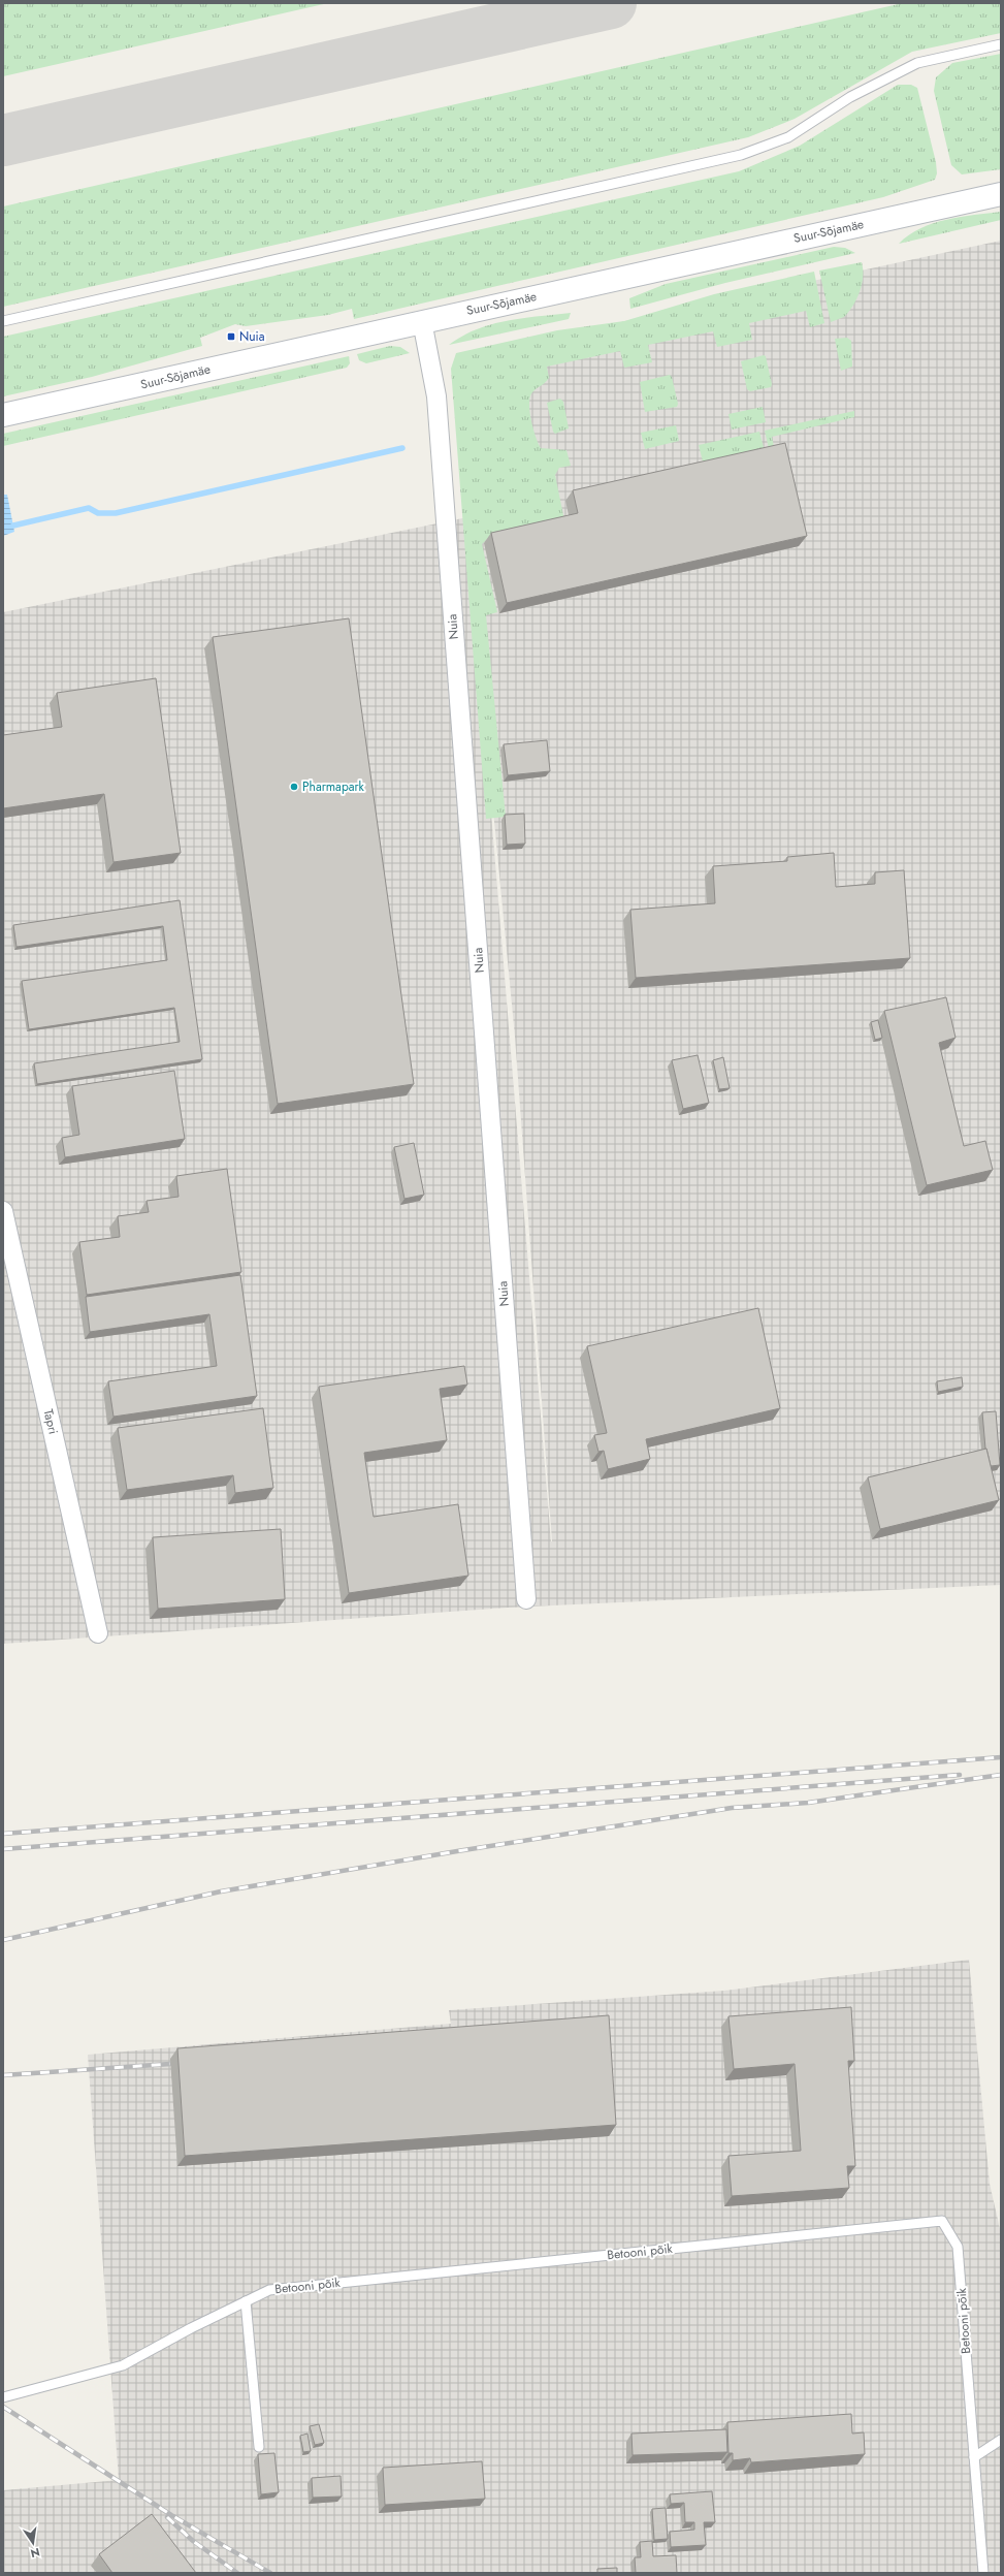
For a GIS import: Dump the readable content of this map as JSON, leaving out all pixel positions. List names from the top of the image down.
{
  "streets": {
    "main road": ["Suur-Sõjamäe"],
    "street": ["Nuia", "Tapri"],
    "lane": ["Betooni põik"]
  },
  "crossings": [
    ["Suur-Sõjamäe", "Nuia"]
  ],
  "places": {
    "transit": ["Nuia"],
    "other": ["Pharmapark"]
  },
  "north": "bottom"
}
